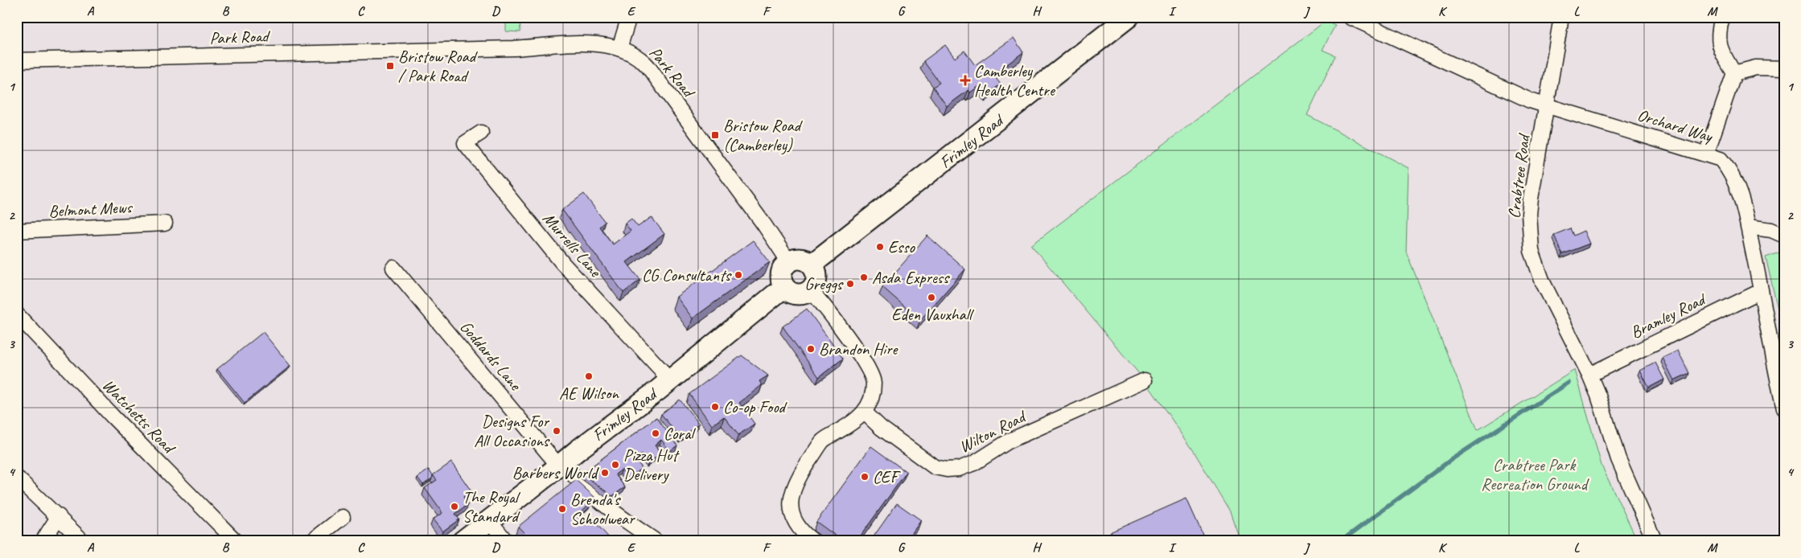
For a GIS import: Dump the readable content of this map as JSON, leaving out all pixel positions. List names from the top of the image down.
{
  "streets": {
    "main road": ["Frimley Road"],
    "street": [
      "Park Road",
      "Orchard Way",
      "Crabtree Road",
      "Belmont Mews",
      "Murrells Lane",
      "Bramley Road",
      "Goddards Lane",
      "Watchetts Road",
      "Wilton Road"
    ]
  },
  "crossings": [
    ["Park Road", "Frimley Road"],
    ["Orchard Way", "Crabtree Road"],
    ["Orchard Way", "Bramley Road"],
    ["Frimley Road", "Murrells Lane"],
    ["Frimley Road", "Goddards Lane"],
    ["Crabtree Road", "Bramley Road"]
  ],
  "parks": ["Crabtree Park Recreation Ground"],
  "places": {
    "transit": ["Bristow Road / Park Road", "Bristow Road (Camberley)"],
    "health": ["Camberley Health Centre"],
    "other": [
      "Esso",
      "CG Consultants",
      "Asda Express",
      "Greggs",
      "Eden Vauxhall",
      "Brandon Hire",
      "AE Wilson",
      "Co-op Food",
      "Designs For All Occasions",
      "Coral",
      "Pizza Hut Delivery",
      "Barbers World",
      "CEF",
      "The Royal Standard",
      "Brenda's Schoolwear"
    ]
  },
  "grid": {
    "columns": [
      "A",
      "B",
      "C",
      "D",
      "E",
      "F",
      "G",
      "H",
      "I",
      "J",
      "K",
      "L",
      "M"
    ],
    "rows": [
      "1",
      "2",
      "3",
      "4"
    ]
  }
}
